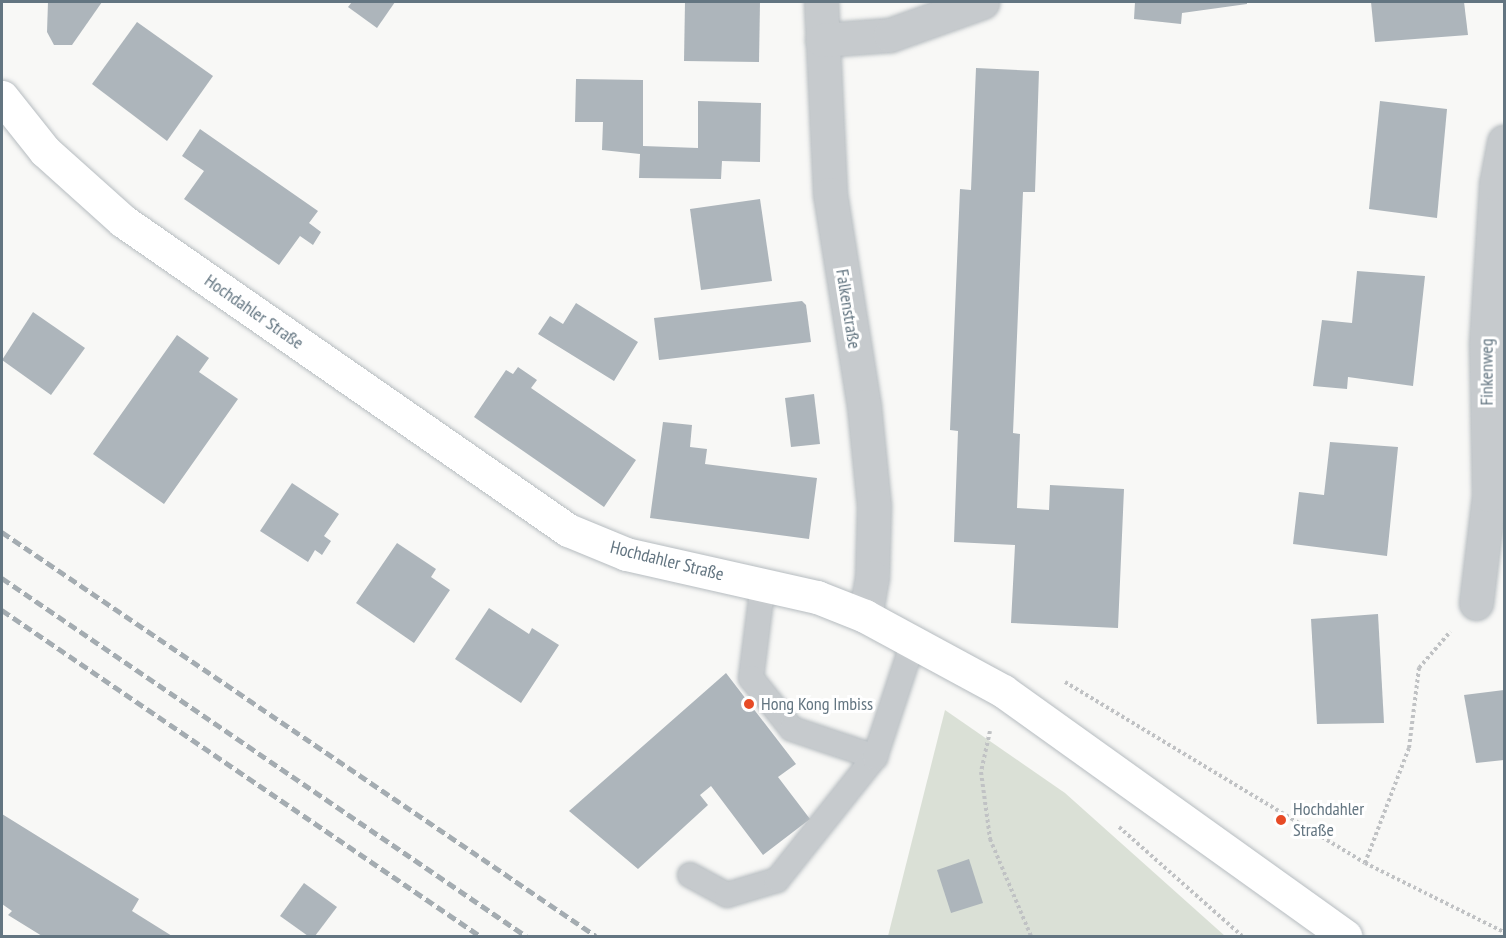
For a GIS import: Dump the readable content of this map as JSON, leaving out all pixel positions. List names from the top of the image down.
{
  "streets": {
    "main road": ["Hochdahler Straße"],
    "street": ["Falkenstraße", "Finkenweg"]
  },
  "crossings": [
    ["Falkenstraße", "Hochdahler Straße"]
  ],
  "places": ["Hong Kong Imbiss", "Hochdahler Straße"]
}
